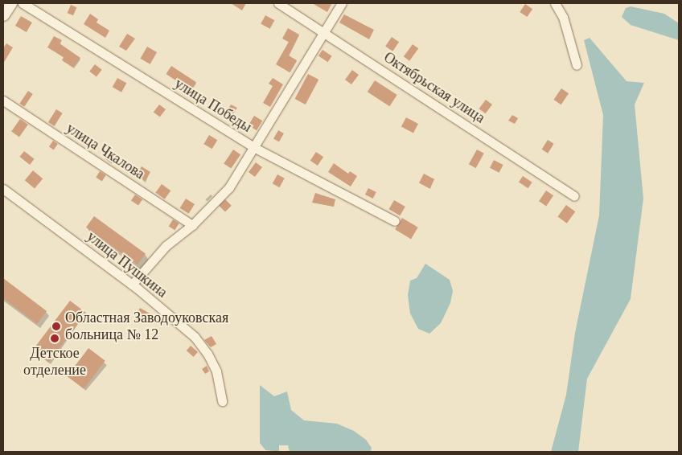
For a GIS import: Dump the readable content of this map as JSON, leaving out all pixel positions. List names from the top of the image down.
{
  "streets": {
    "street": [
      "Октябрьская улица",
      "улица Победы",
      "улица Чкалова",
      "улица Пушкина"
    ]
  },
  "places": ["Областная Заводоуковская больница № 12", "Детское отделение"]
}
